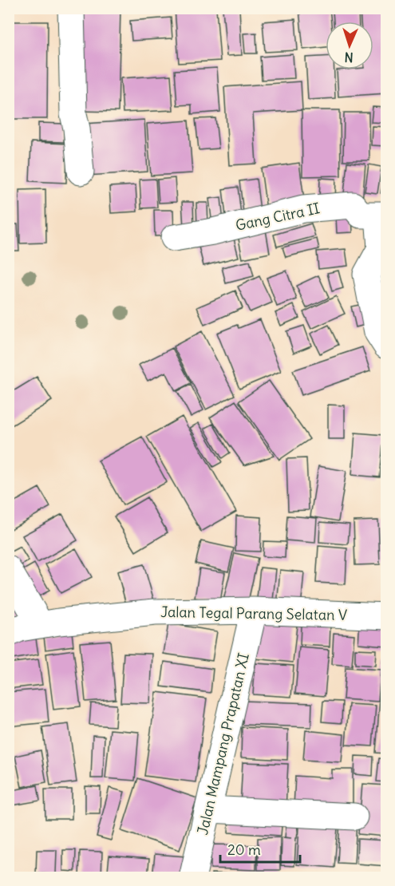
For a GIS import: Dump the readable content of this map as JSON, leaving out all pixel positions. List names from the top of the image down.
{
  "streets": {
    "street": ["Gang Citra II", "Jalan Tegal Parang Selatan V", "Jalan Mampang Prapatan XI"]
  },
  "crossings": [
    ["Jalan Tegal Parang Selatan V", "Jalan Mampang Prapatan XI"]
  ],
  "scale_bar": "20 m",
  "north": "bottom"
}
